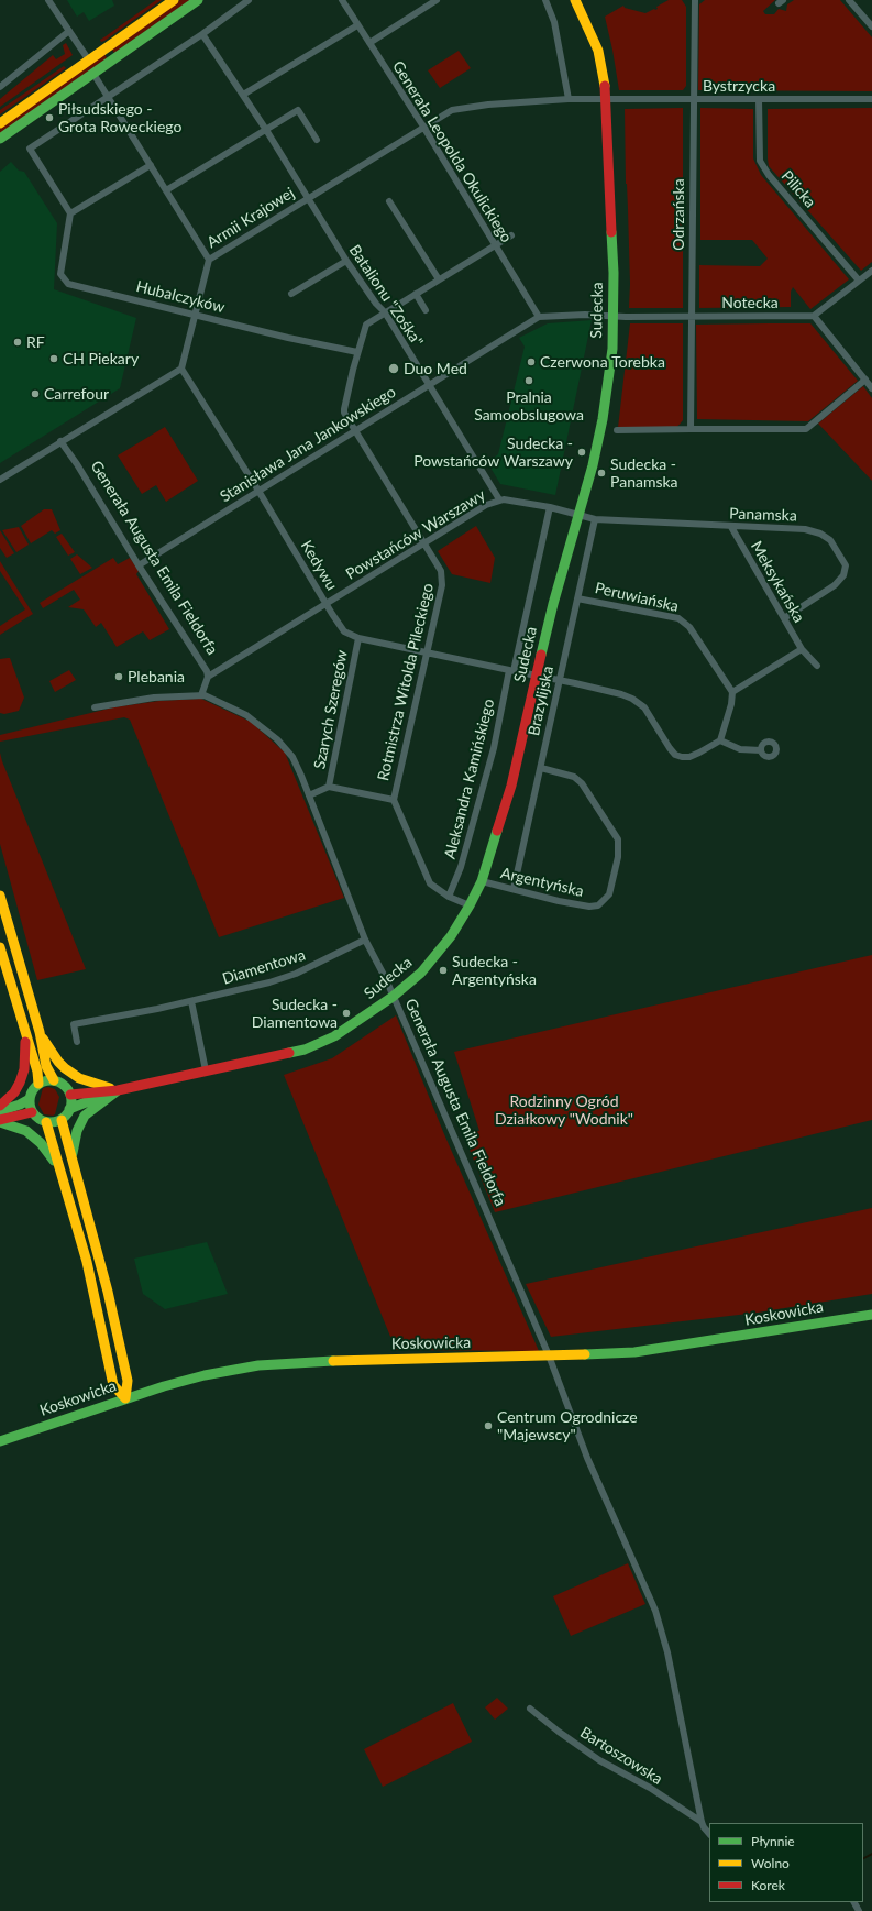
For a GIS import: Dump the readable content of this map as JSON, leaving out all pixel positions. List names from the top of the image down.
{
  "streets": {
    "street": [
      "Bystrzycka",
      "Generała Leopolda Okulickiego",
      "Pilicka",
      "Odrzańska",
      "Armii Krajowej",
      "Batalionu \"Zośka\"",
      "Hubalczyków",
      "Notecka",
      "Sudecka",
      "Stanisława Jana Jankowskiego",
      "Panamska",
      "Powstańców Warszawy",
      "Generała Augusta Emila Fieldorfa",
      "Kedywu",
      "Meksykańska",
      "Peruwiańska",
      "Rotmistrza Witolda Pileckiego",
      "Brazylijska",
      "Szarych Szeregów",
      "Aleksandra Kamińskiego",
      "Argentyńska",
      "Diamentowa",
      "Koskowicka",
      "Bartoszowska"
    ]
  },
  "crossings": [
    ["Bystrzycka", "Pilicka"],
    ["Bystrzycka", "Odrzańska"],
    ["Bystrzycka", "Armii Krajowej"],
    ["Bystrzycka", "Sudecka"],
    ["Generała Leopolda Okulickiego", "Armii Krajowej"],
    ["Generała Leopolda Okulickiego", "Stanisława Jana Jankowskiego"],
    ["Generała Leopolda Okulickiego", "Rotmistrza Witolda Pileckiego"],
    ["Odrzańska", "Notecka"],
    ["Armii Krajowej", "Batalionu \"Zośka\""],
    ["Armii Krajowej", "Hubalczyków"],
    ["Armii Krajowej", "Sudecka"],
    ["Armii Krajowej", "Kedywu"],
    ["Batalionu \"Zośka\"", "Stanisława Jana Jankowskiego"],
    ["Batalionu \"Zośka\"", "Powstańców Warszawy"],
    ["Batalionu \"Zośka\"", "Rotmistrza Witolda Pileckiego"],
    ["Hubalczyków", "Rotmistrza Witolda Pileckiego"],
    ["Notecka", "Sudecka"],
    ["Notecka", "Stanisława Jana Jankowskiego"],
    ["Sudecka", "Stanisława Jana Jankowskiego"],
    ["Sudecka", "Panamska"],
    ["Sudecka", "Powstańców Warszawy"],
    ["Sudecka", "Generała Augusta Emila Fieldorfa"],
    ["Sudecka", "Rotmistrza Witolda Pileckiego"],
    ["Sudecka", "Argentyńska"],
    ["Stanisława Jana Jankowskiego", "Generała Augusta Emila Fieldorfa"],
    ["Stanisława Jana Jankowskiego", "Kedywu"],
    ["Stanisława Jana Jankowskiego", "Rotmistrza Witolda Pileckiego"],
    ["Panamska", "Powstańców Warszawy"],
    ["Panamska", "Meksykańska"],
    ["Panamska", "Brazylijska"],
    ["Powstańców Warszawy", "Generała Augusta Emila Fieldorfa"],
    ["Powstańców Warszawy", "Kedywu"],
    ["Powstańców Warszawy", "Rotmistrza Witolda Pileckiego"],
    ["Powstańców Warszawy", "Aleksandra Kamińskiego"],
    ["Generała Augusta Emila Fieldorfa", "Szarych Szeregów"],
    ["Generała Augusta Emila Fieldorfa", "Diamentowa"],
    ["Generała Augusta Emila Fieldorfa", "Koskowicka"],
    ["Generała Augusta Emila Fieldorfa", "Bartoszowska"],
    ["Kedywu", "Rotmistrza Witolda Pileckiego"],
    ["Kedywu", "Szarych Szeregów"],
    ["Kedywu", "Aleksandra Kamińskiego"],
    ["Peruwiańska", "Brazylijska"],
    ["Rotmistrza Witolda Pileckiego", "Szarych Szeregów"],
    ["Rotmistrza Witolda Pileckiego", "Aleksandra Kamińskiego"],
    ["Brazylijska", "Argentyńska"]
  ],
  "parks": ["Rodzinny Ogród Działkowy \"Wodnik\""],
  "places": [
    "Piłsudskiego - Grota Roweckiego",
    "RF",
    "CH Piekary",
    "Czerwona Torebka",
    "Duo Med",
    "Pralnia Samoobslugowa",
    "Carrefour",
    "Sudecka - Powstańców Warszawy",
    "Sudecka - Panamska",
    "Plebania",
    "Sudecka - Argentyńska",
    "Sudecka - Diamentowa",
    "Centrum Ogrodnicze \"Majewscy\""
  ],
  "legend": ["Płynnie", "Wolno", "Korek"]
}
